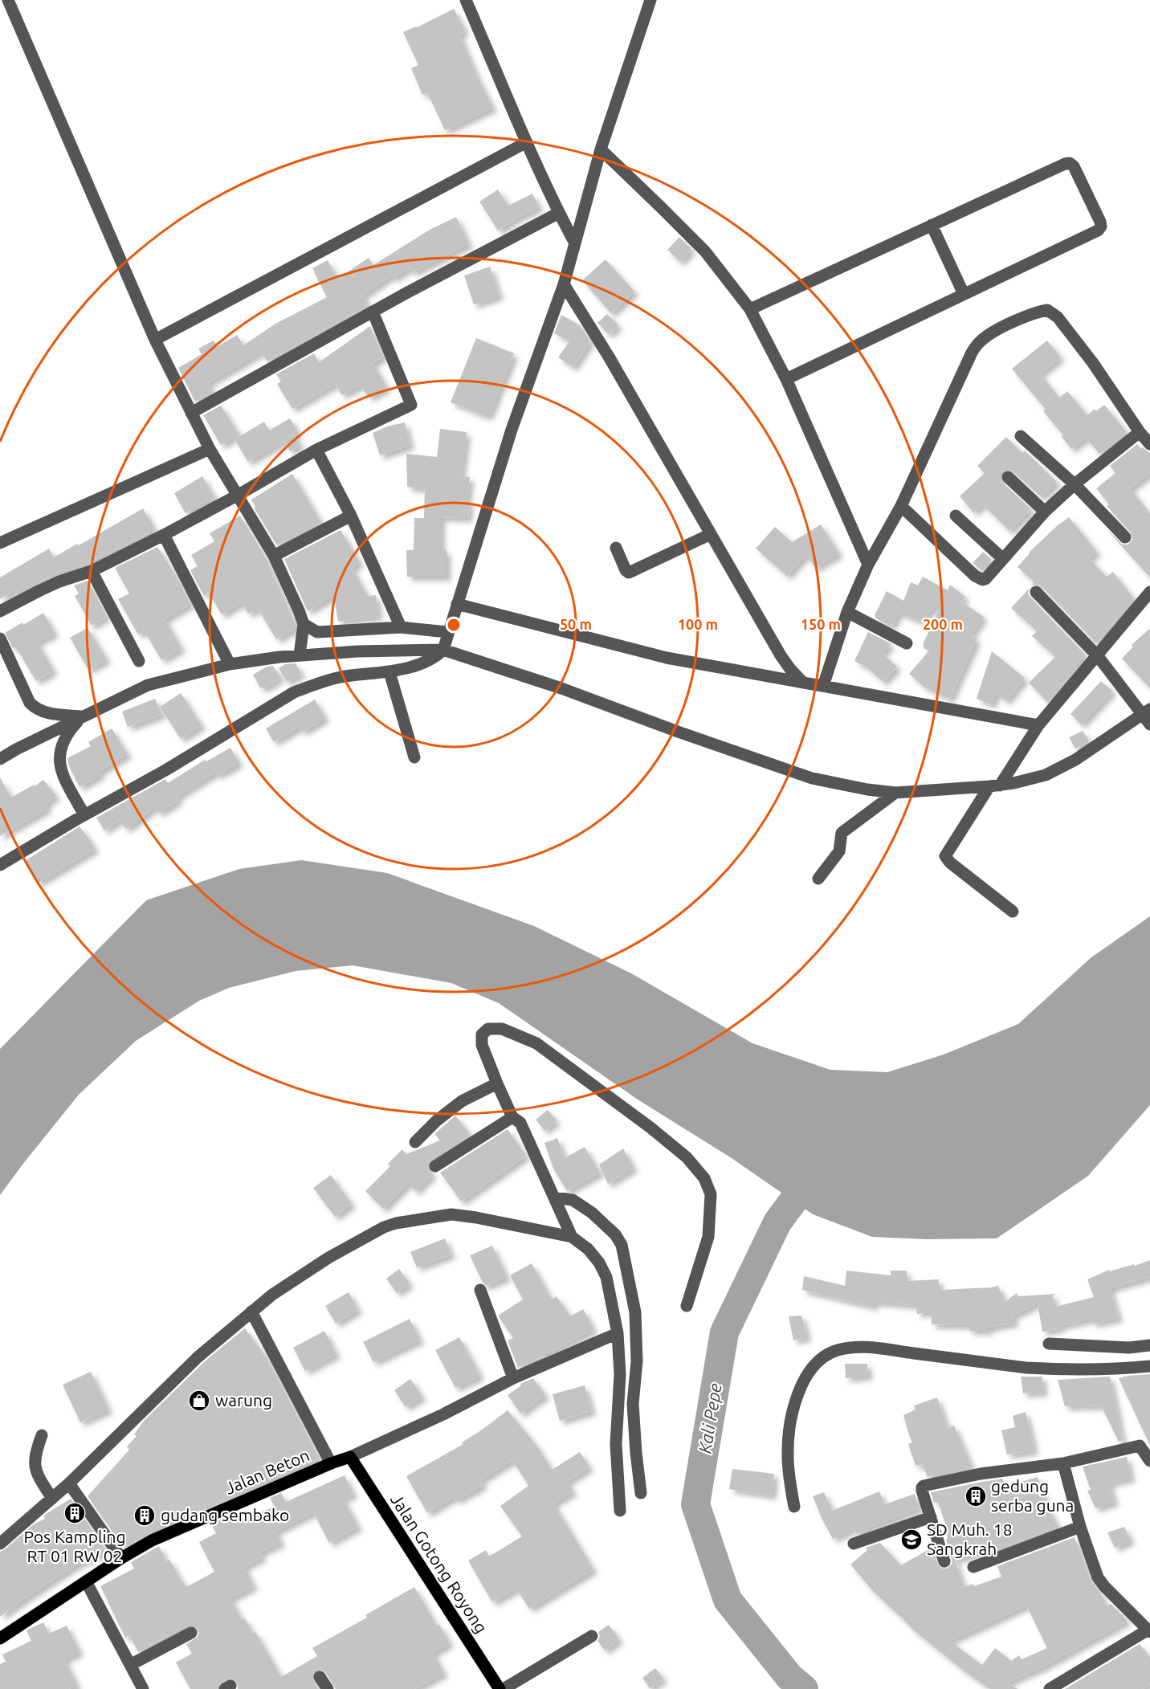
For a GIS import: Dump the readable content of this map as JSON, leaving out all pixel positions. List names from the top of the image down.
{
  "streets": {
    "main road": ["Jalan Beton", "Jalan Gotong Royong"]
  },
  "crossings": [
    ["Jalan Beton", "Jalan Gotong Royong"]
  ],
  "water": ["Kali Pepe"],
  "places": {
    "shop": ["warung"],
    "building": ["gedung serba guna", "Pos Kampling RT 01 RW 02", "gudang sembako"],
    "school or university": ["SD Muh. 18 Sangkrah"]
  },
  "rings": [
    "50 m",
    "100 m",
    "150 m",
    "200 m"
  ]
}
